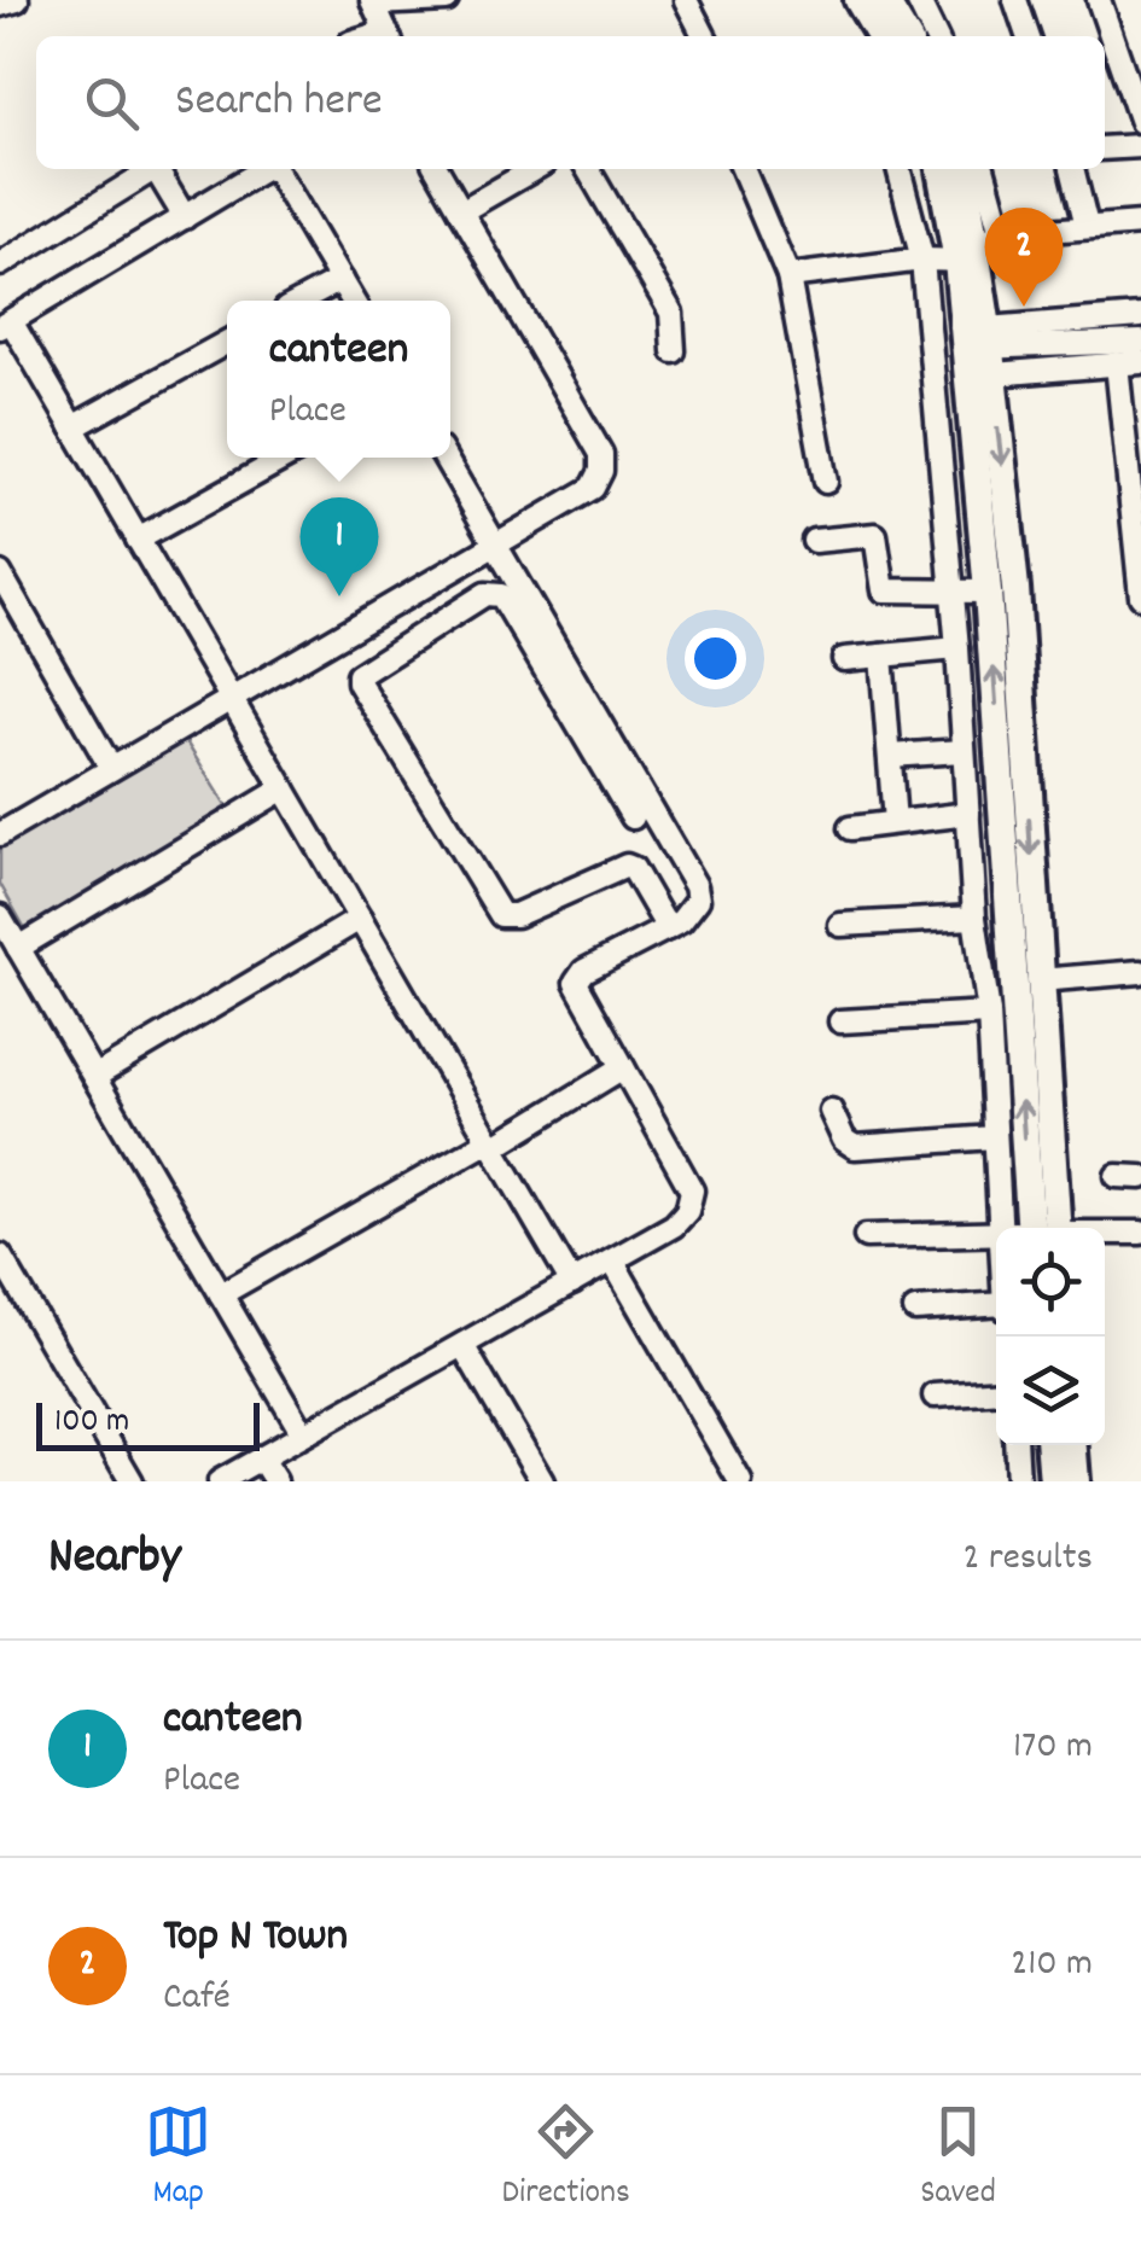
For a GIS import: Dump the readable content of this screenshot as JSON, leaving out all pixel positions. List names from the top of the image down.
{
  "scale_bar": "100 m",
  "page": {
    "search": "Search here",
    "pins": ["2", "1"],
    "popup": ["canteen", "Place"],
    "scale": "100 m",
    "heading": ["Nearby", "2 results"],
    "list": [
      {
        "mark": "1",
        "name": "canteen",
        "note": "Place",
        "value": "170 m"
      },
      {
        "mark": "2",
        "name": "Top N Town",
        "note": "Café",
        "value": "210 m"
      }
    ],
    "nav": ["Map", "Directions", "Saved"]
  }
}
